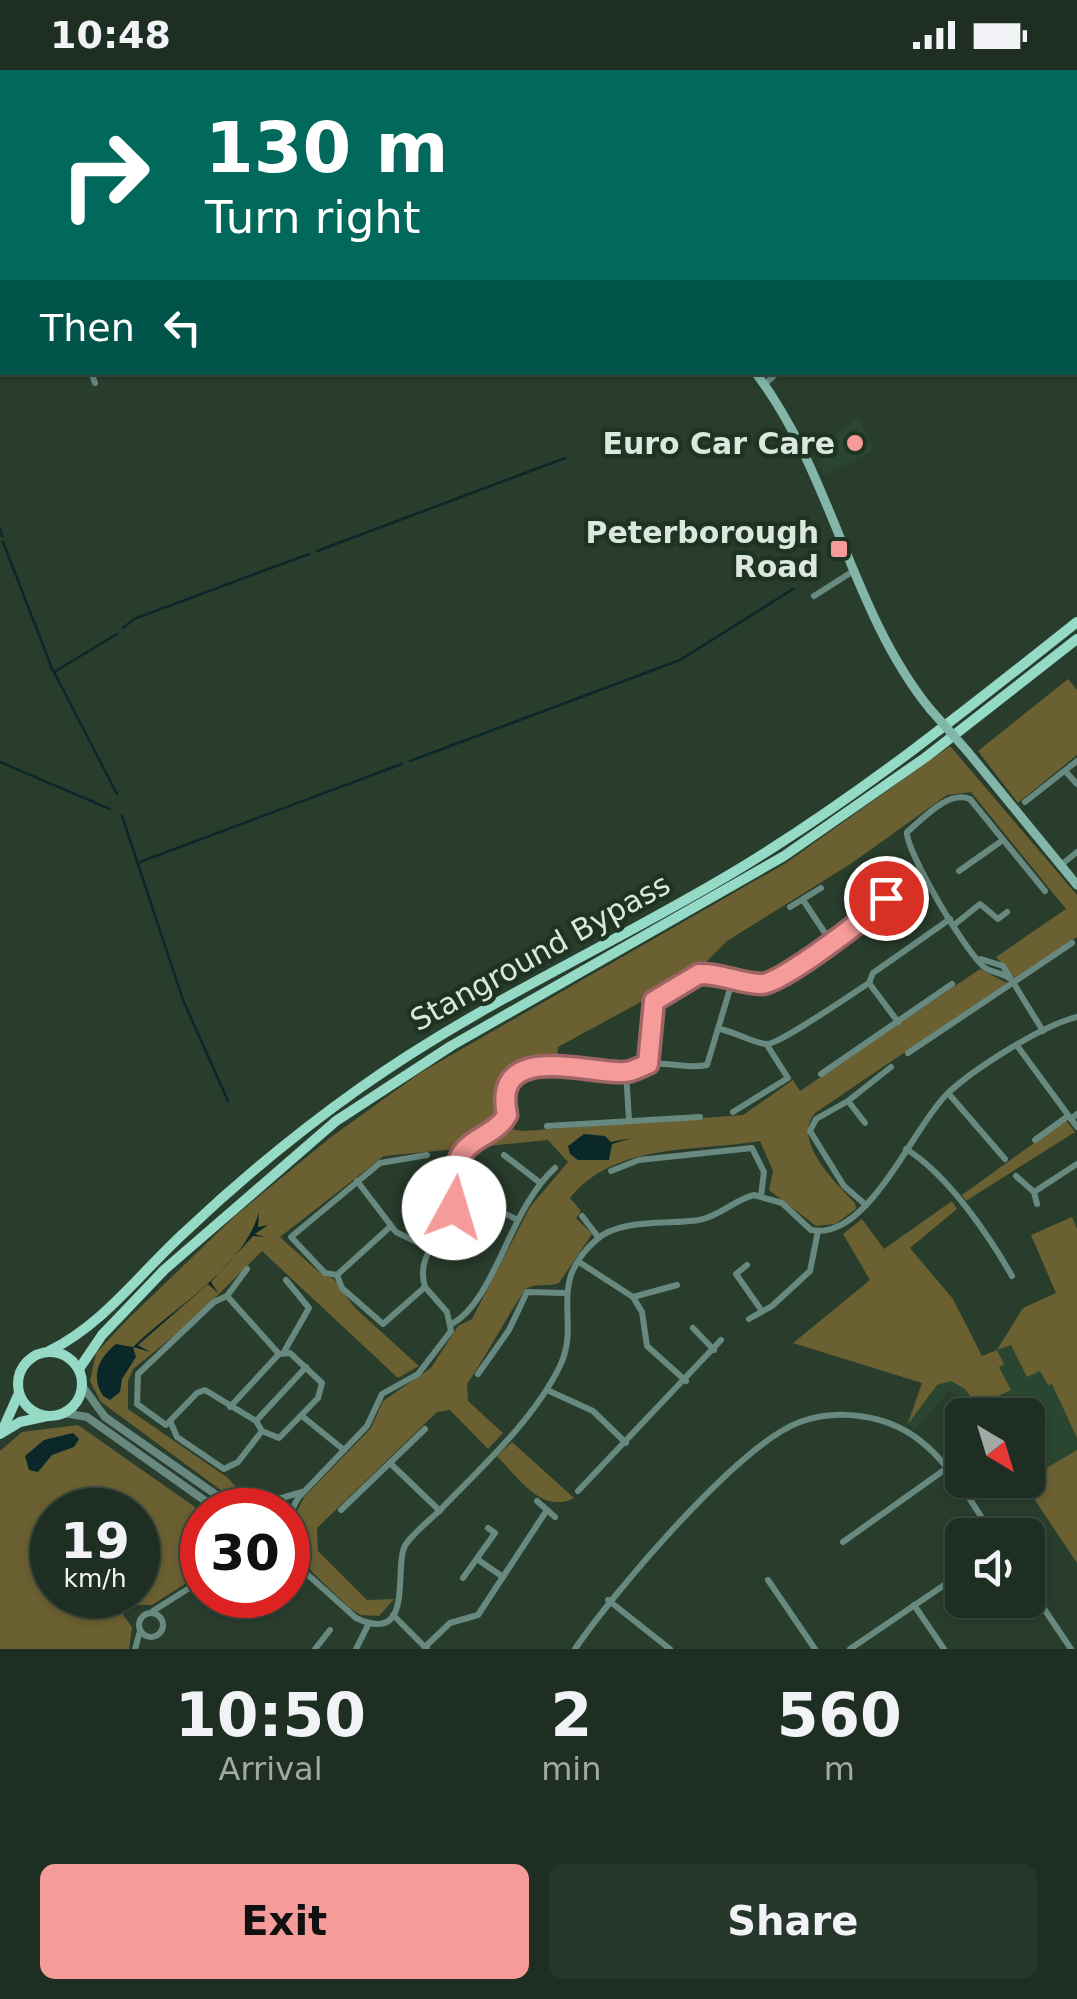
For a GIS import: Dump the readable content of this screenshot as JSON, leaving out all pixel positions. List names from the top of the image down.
{
  "streets": {
    "main road": ["Stanground Bypass"]
  },
  "places": {
    "other": ["Euro Car Care"],
    "transit": ["Peterborough Road"]
  },
  "north": "bottom right",
  "page": {
    "status": "10:48",
    "turn": ["130 m", "Turn right"],
    "then": "Then",
    "speed": "19 km/h",
    "limit": "30",
    "eta": [
      "10:50",
      "Arrival",
      "2",
      "min",
      "560",
      "m"
    ],
    "buttons": ["Exit", "Share"]
  }
}
